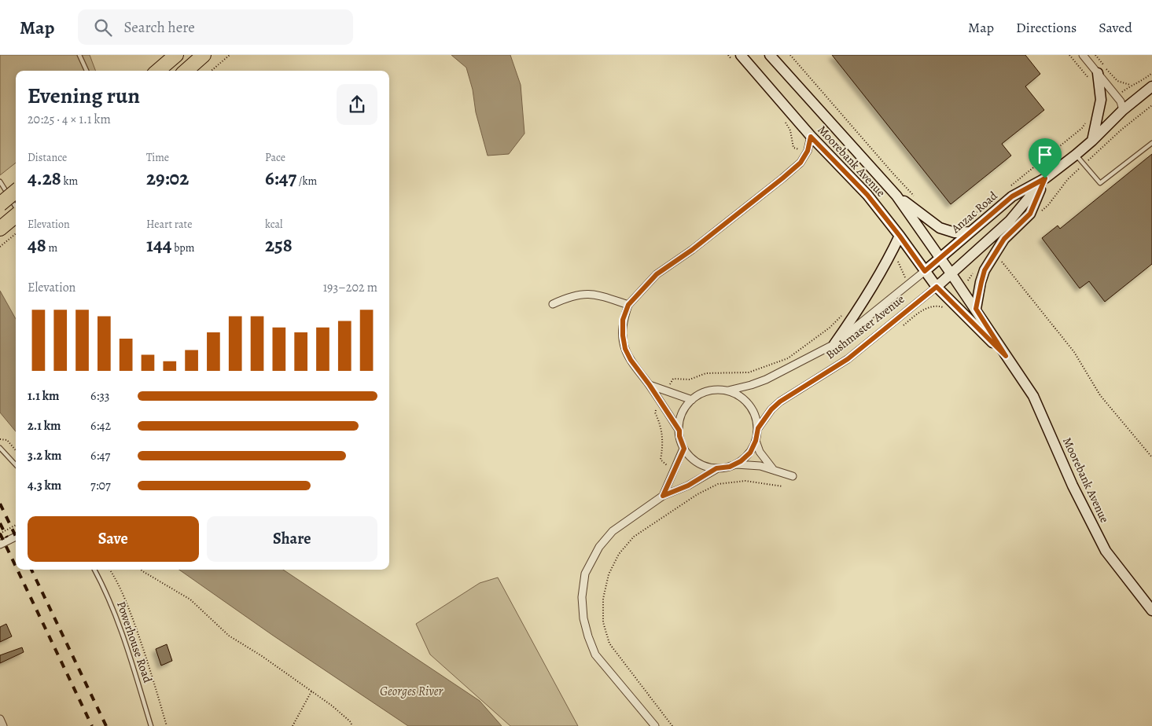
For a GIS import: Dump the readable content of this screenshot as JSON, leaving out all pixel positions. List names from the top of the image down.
{
  "streets": {
    "main road": ["Moorebank Avenue", "Anzac Road", "Bushmaster Avenue"],
    "lane": ["Powerhouse Road"]
  },
  "crossings": [
    ["Moorebank Avenue", "Anzac Road"],
    ["Moorebank Avenue", "Bushmaster Avenue"],
    ["Anzac Road", "Bushmaster Avenue"]
  ],
  "water": ["Georges River"],
  "page": {
    "header": "Map",
    "search": "Search here",
    "nav": ["Map", "Directions", "Saved"],
    "heading": ["Evening run", "20:25 · 4 × 1.1 km"],
    "stats": [
      ["Distance", "4.28 km"],
      ["Time", "29:02"],
      ["Pace", "6:47 /km"],
      ["Elevation", "48 m"],
      ["Heart rate", "144 bpm"],
      ["kcal", "258"]
    ],
    "chart": ["Elevation", "193–202 m"],
    "list": [
      {
        "name": "1.1 km",
        "note": "6:33"
      },
      {
        "name": "2.1 km",
        "note": "6:42"
      },
      {
        "name": "3.2 km",
        "note": "6:47"
      },
      {
        "name": "4.3 km",
        "note": "7:07"
      }
    ],
    "buttons": ["Save", "Share"]
  }
}
